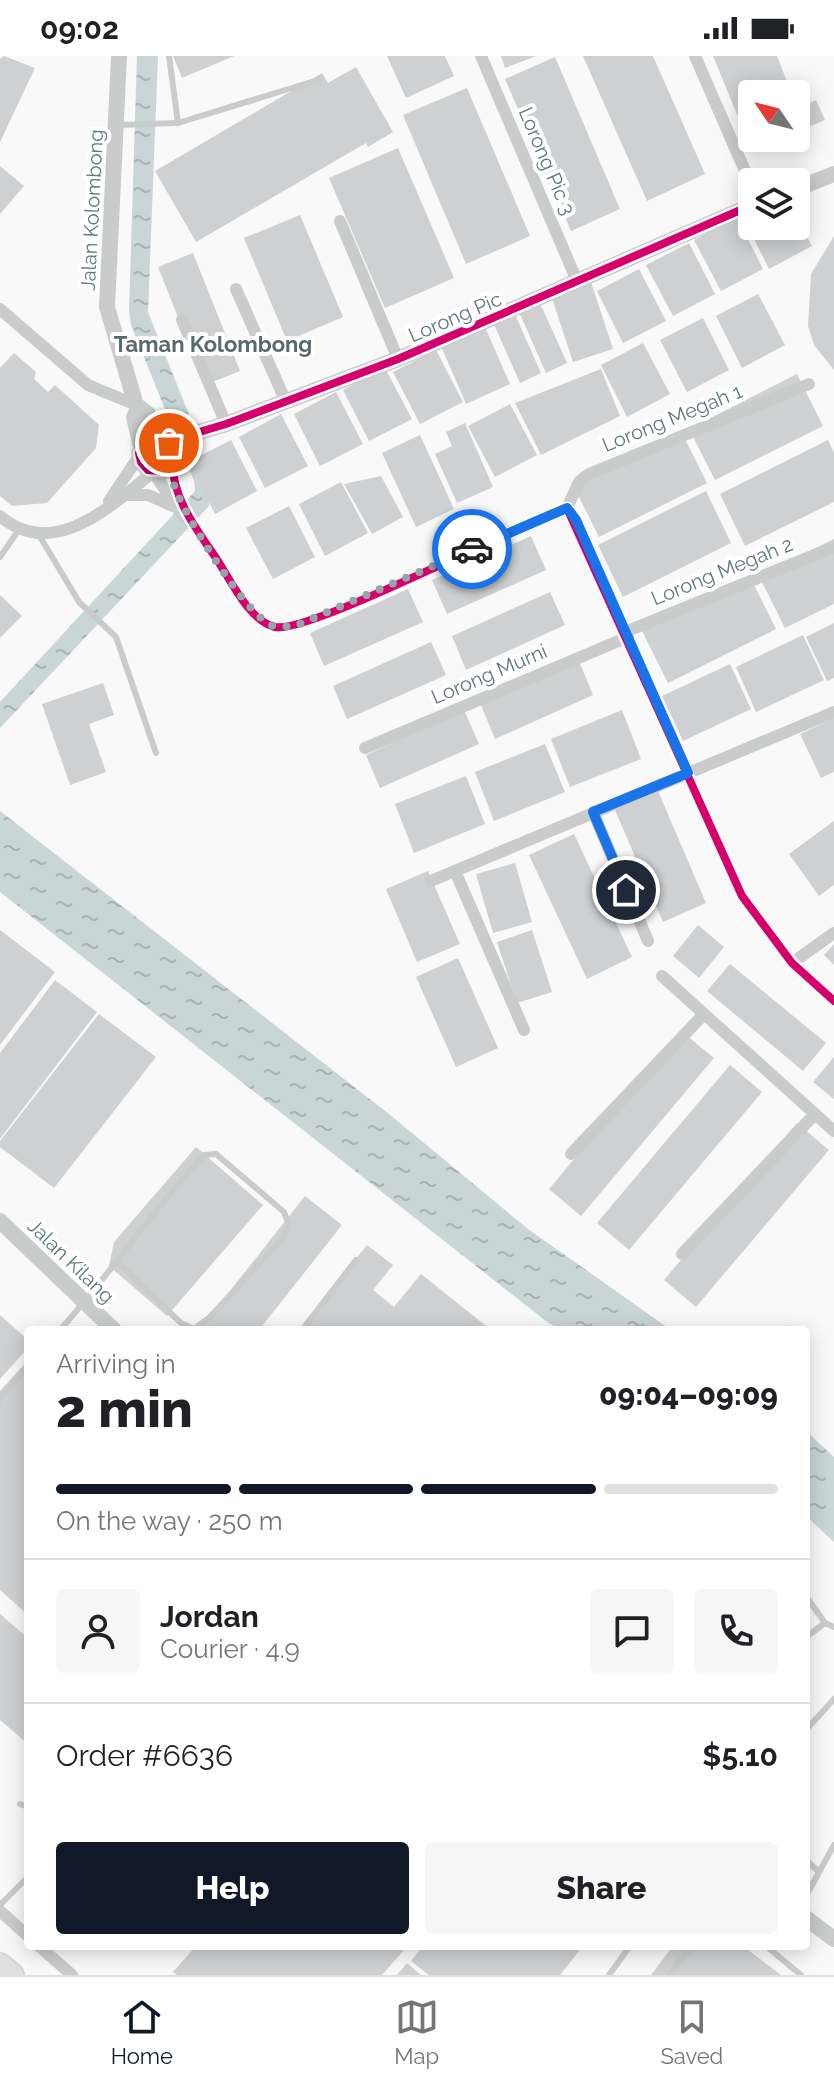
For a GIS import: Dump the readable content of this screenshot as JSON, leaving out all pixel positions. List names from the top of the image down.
{
  "streets": {
    "street": [
      "Lorong Pic 3",
      "Jalan Kolombong",
      "Lorong Pic",
      "Lorong Megah 1",
      "Lorong Megah 2",
      "Lorong Murni",
      "Jalan Kilang"
    ]
  },
  "crossings": [
    ["Lorong Pic 3", "Lorong Pic"],
    ["Jalan Kolombong", "Lorong Pic"],
    ["Lorong Megah 2", "Lorong Murni"]
  ],
  "districts": ["Taman Kolombong"],
  "north": "top left",
  "page": {
    "status": "09:02",
    "heading": ["2 min", "Arriving in", "09:04–09:09"],
    "panel": [
      "Jordan",
      "Courier · 4.9",
      "Order #6636",
      "$5.10"
    ],
    "bar": "On the way · 250 m",
    "buttons": ["Help", "Share"],
    "tabs": ["Home", "Map", "Saved"]
  }
}
